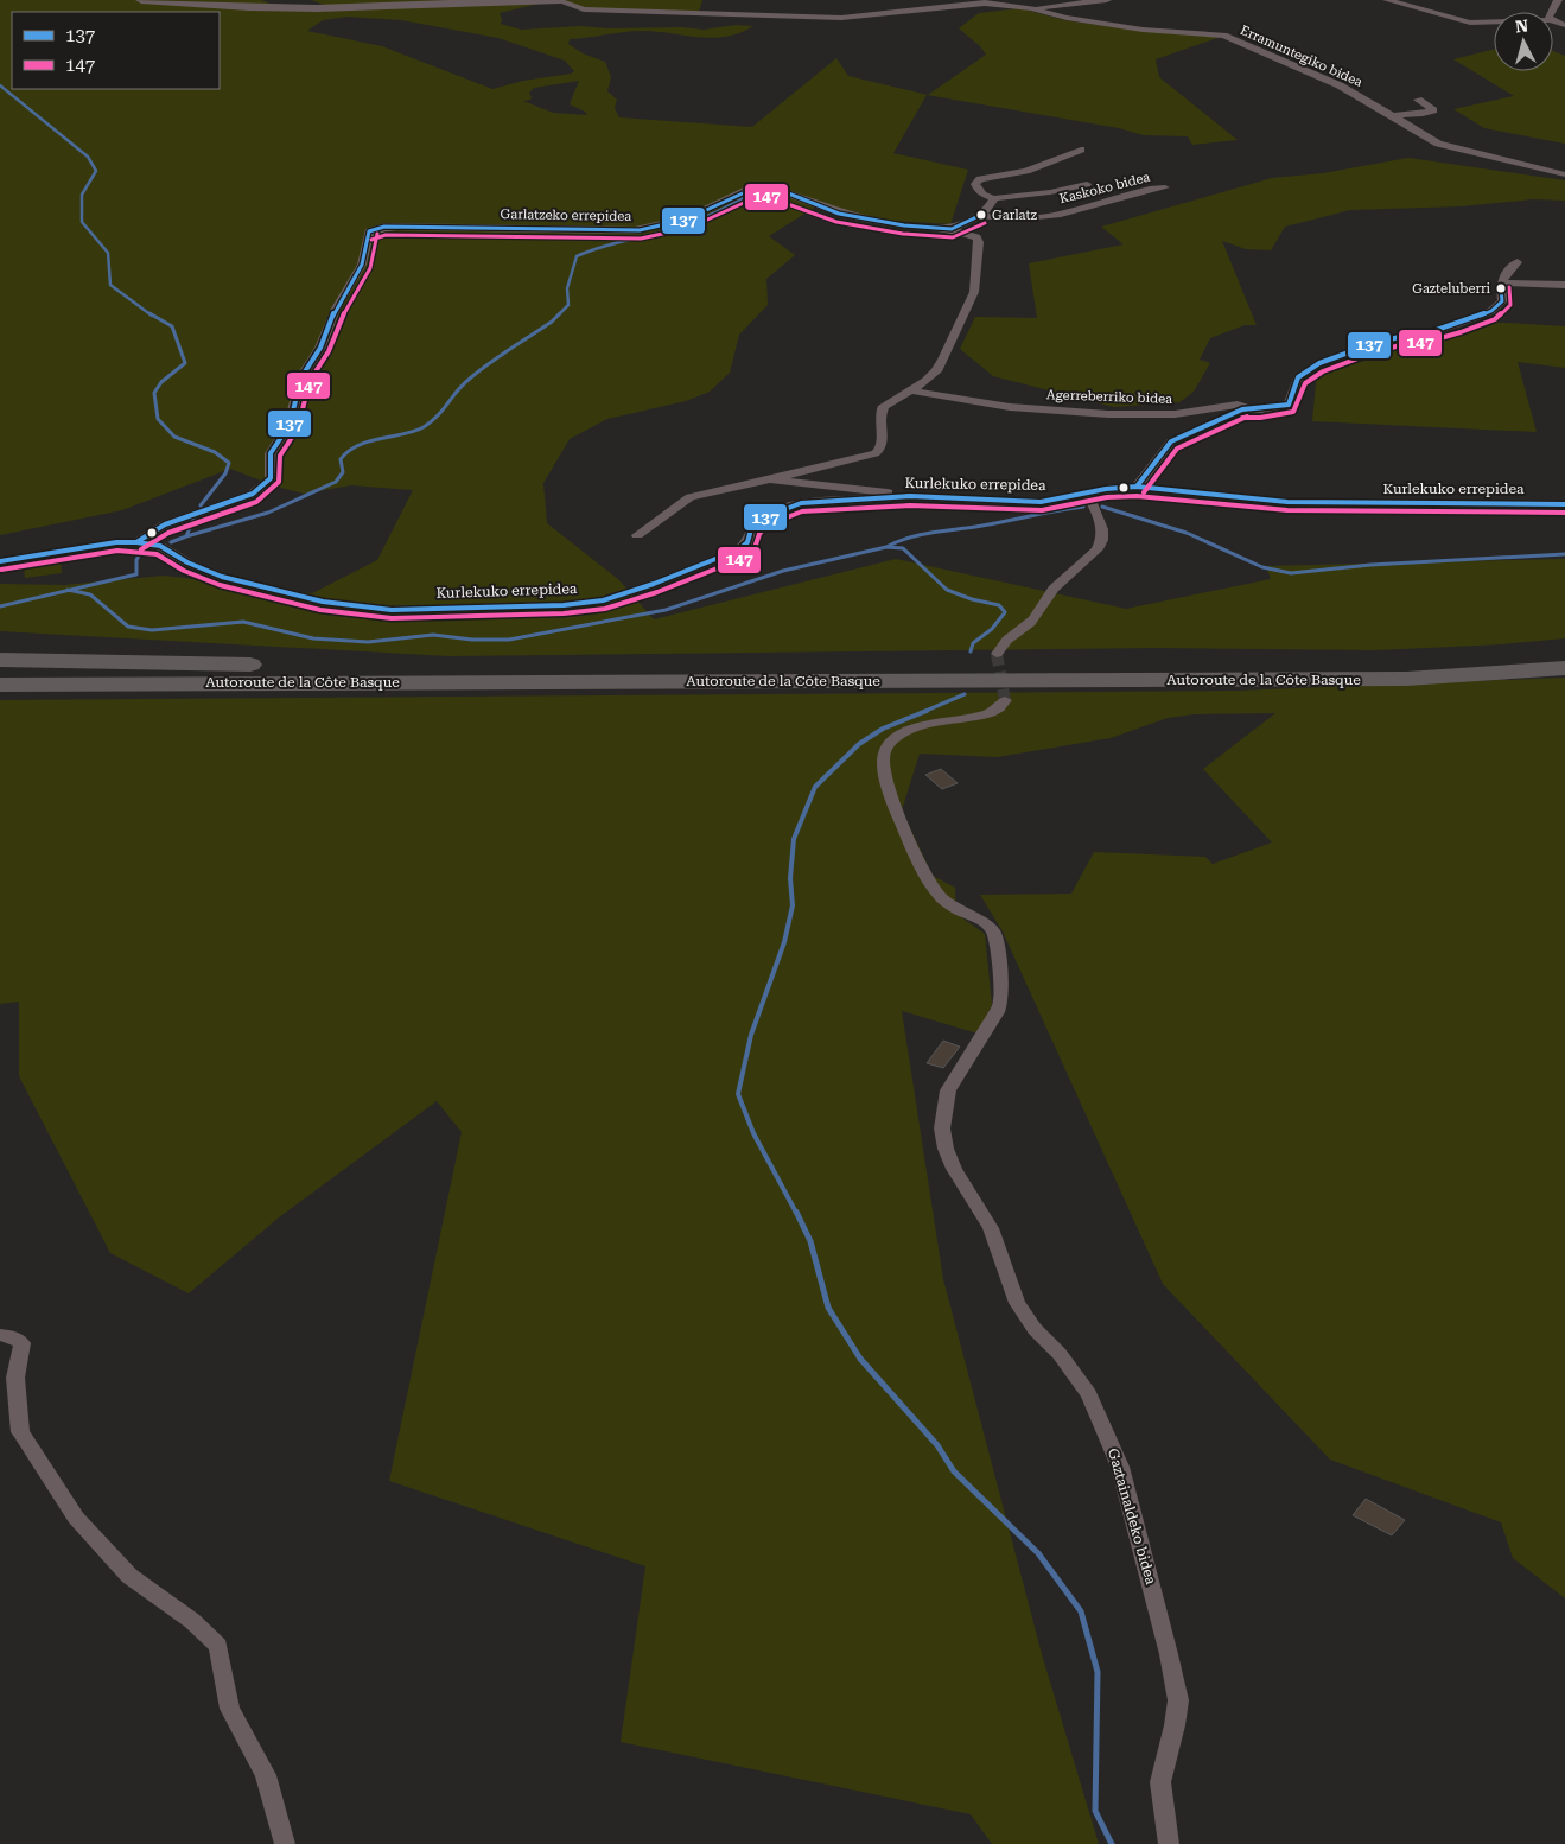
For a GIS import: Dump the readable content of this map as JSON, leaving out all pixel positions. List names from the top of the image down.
{
  "streets": {
    "highway": ["Autoroute de la Côte Basque"],
    "street": [
      "Erramuntegiko bidea",
      "Kaskoko bidea",
      "Garlatzeko errepidea",
      "Agerreberriko bidea",
      "Kurlekuko errepidea",
      "Gaztainaldeko bidea"
    ]
  },
  "crossings": [
    ["Garlatzeko errepidea", "Agerreberriko bidea"],
    ["Garlatzeko errepidea", "Kurlekuko errepidea"]
  ],
  "places": ["Garlatz", "Gazteluberri"],
  "lines": ["transit line 137", "transit line 147"],
  "legend": ["137", "147"],
  "north": "top"
}
